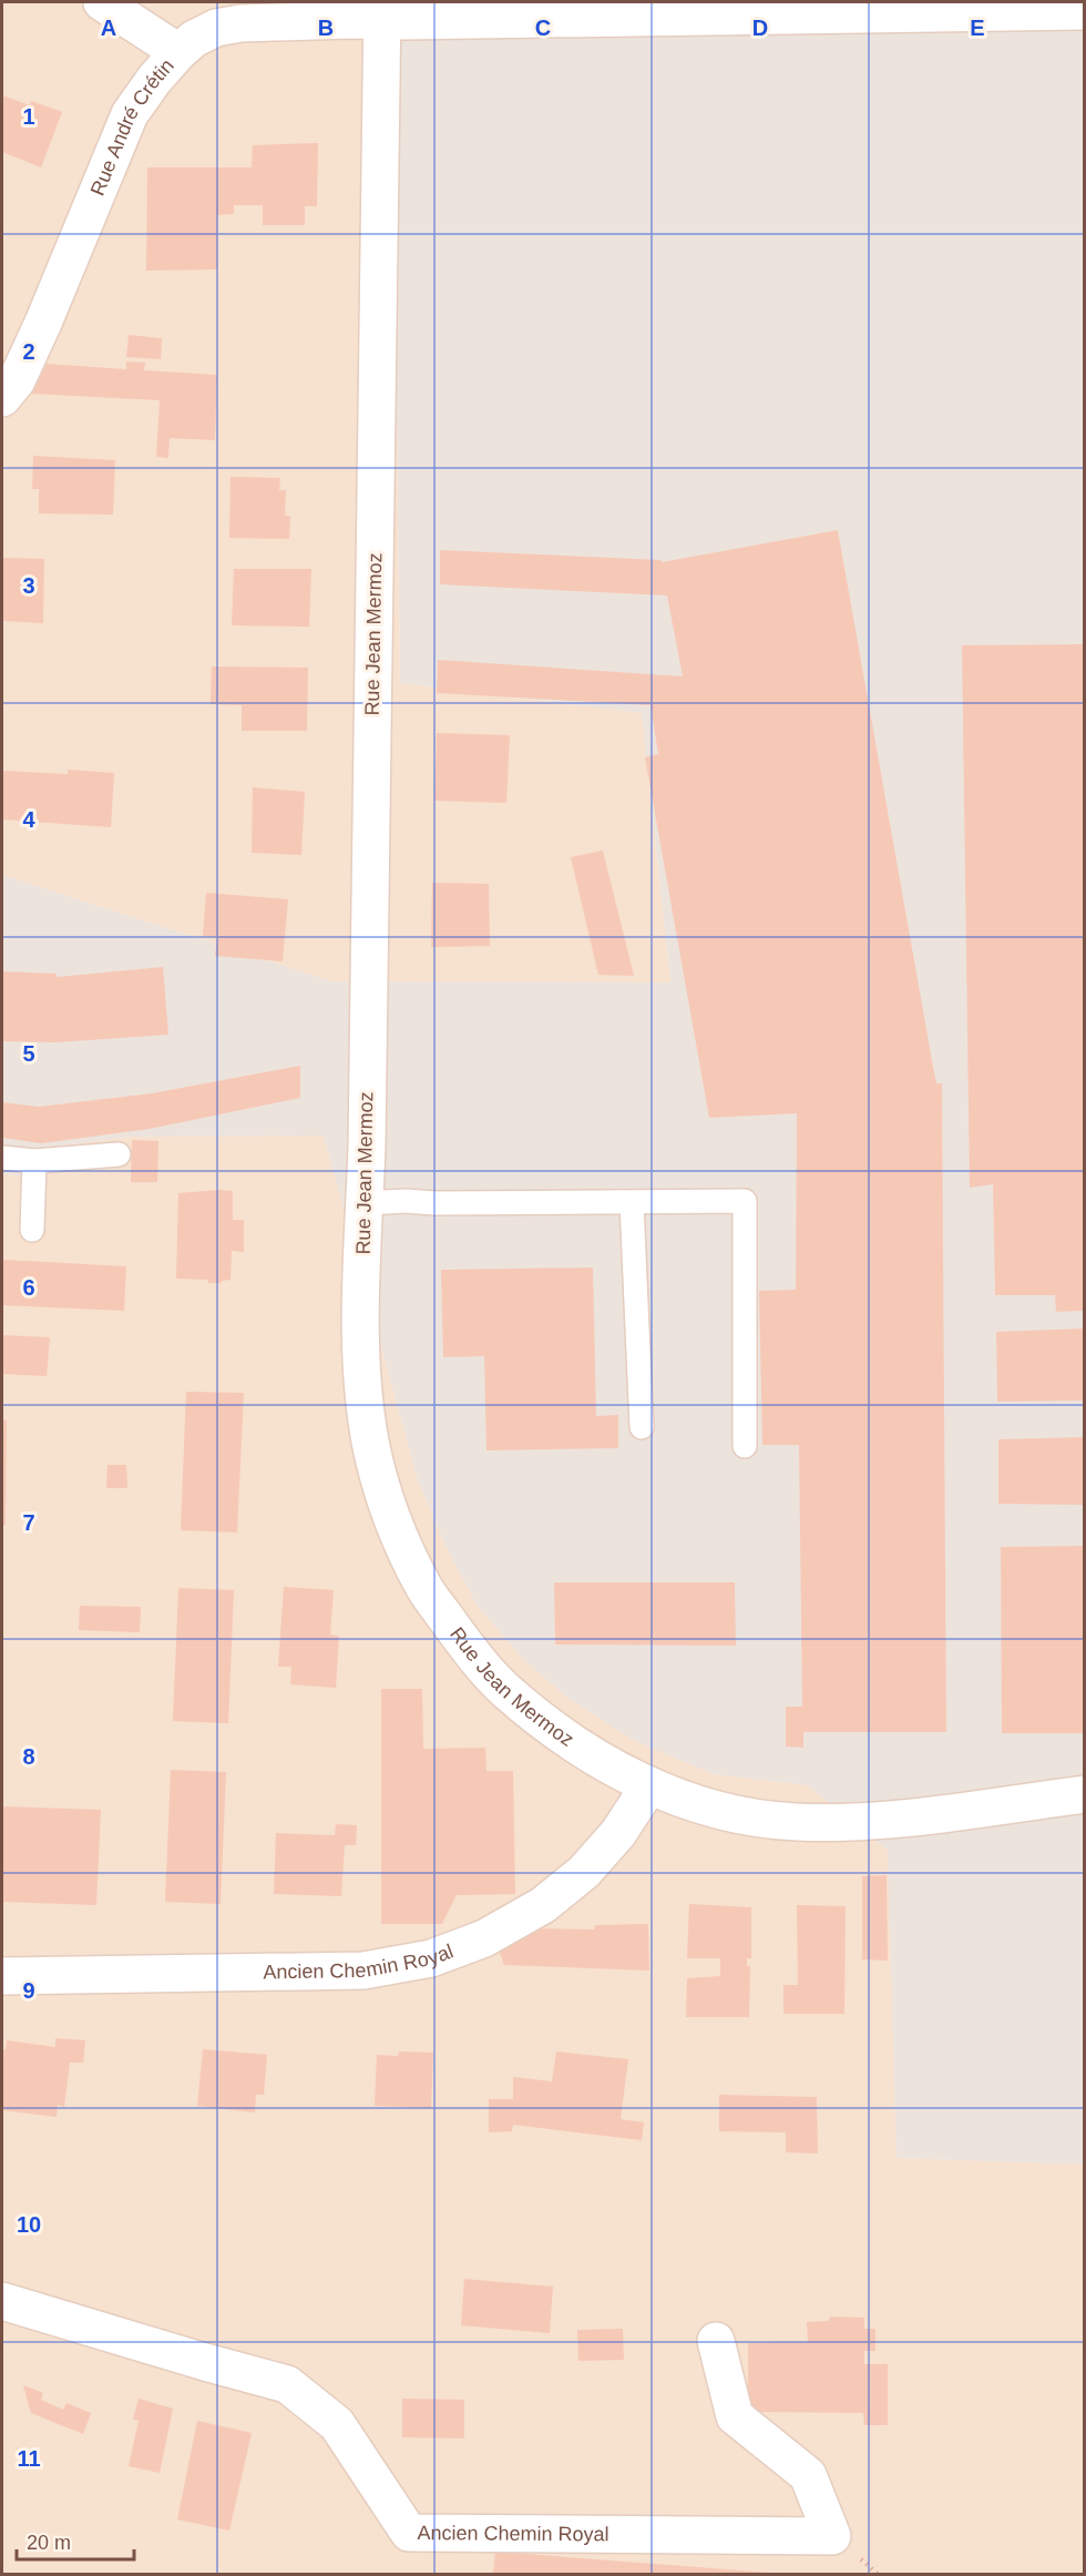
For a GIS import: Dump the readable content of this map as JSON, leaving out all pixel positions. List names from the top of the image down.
{
  "streets": {
    "street": ["Rue André Crétin", "Rue Jean Mermoz", "Ancien Chemin Royal"]
  },
  "crossings": [
    ["Rue André Crétin", "Rue Jean Mermoz"],
    ["Rue Jean Mermoz", "Ancien Chemin Royal"]
  ],
  "scale_bar": "20 m",
  "grid": {
    "columns": [
      "A",
      "B",
      "C",
      "D",
      "E"
    ],
    "rows": [
      "1",
      "2",
      "3",
      "4",
      "5",
      "6",
      "7",
      "8",
      "9",
      "10",
      "11"
    ]
  }
}
